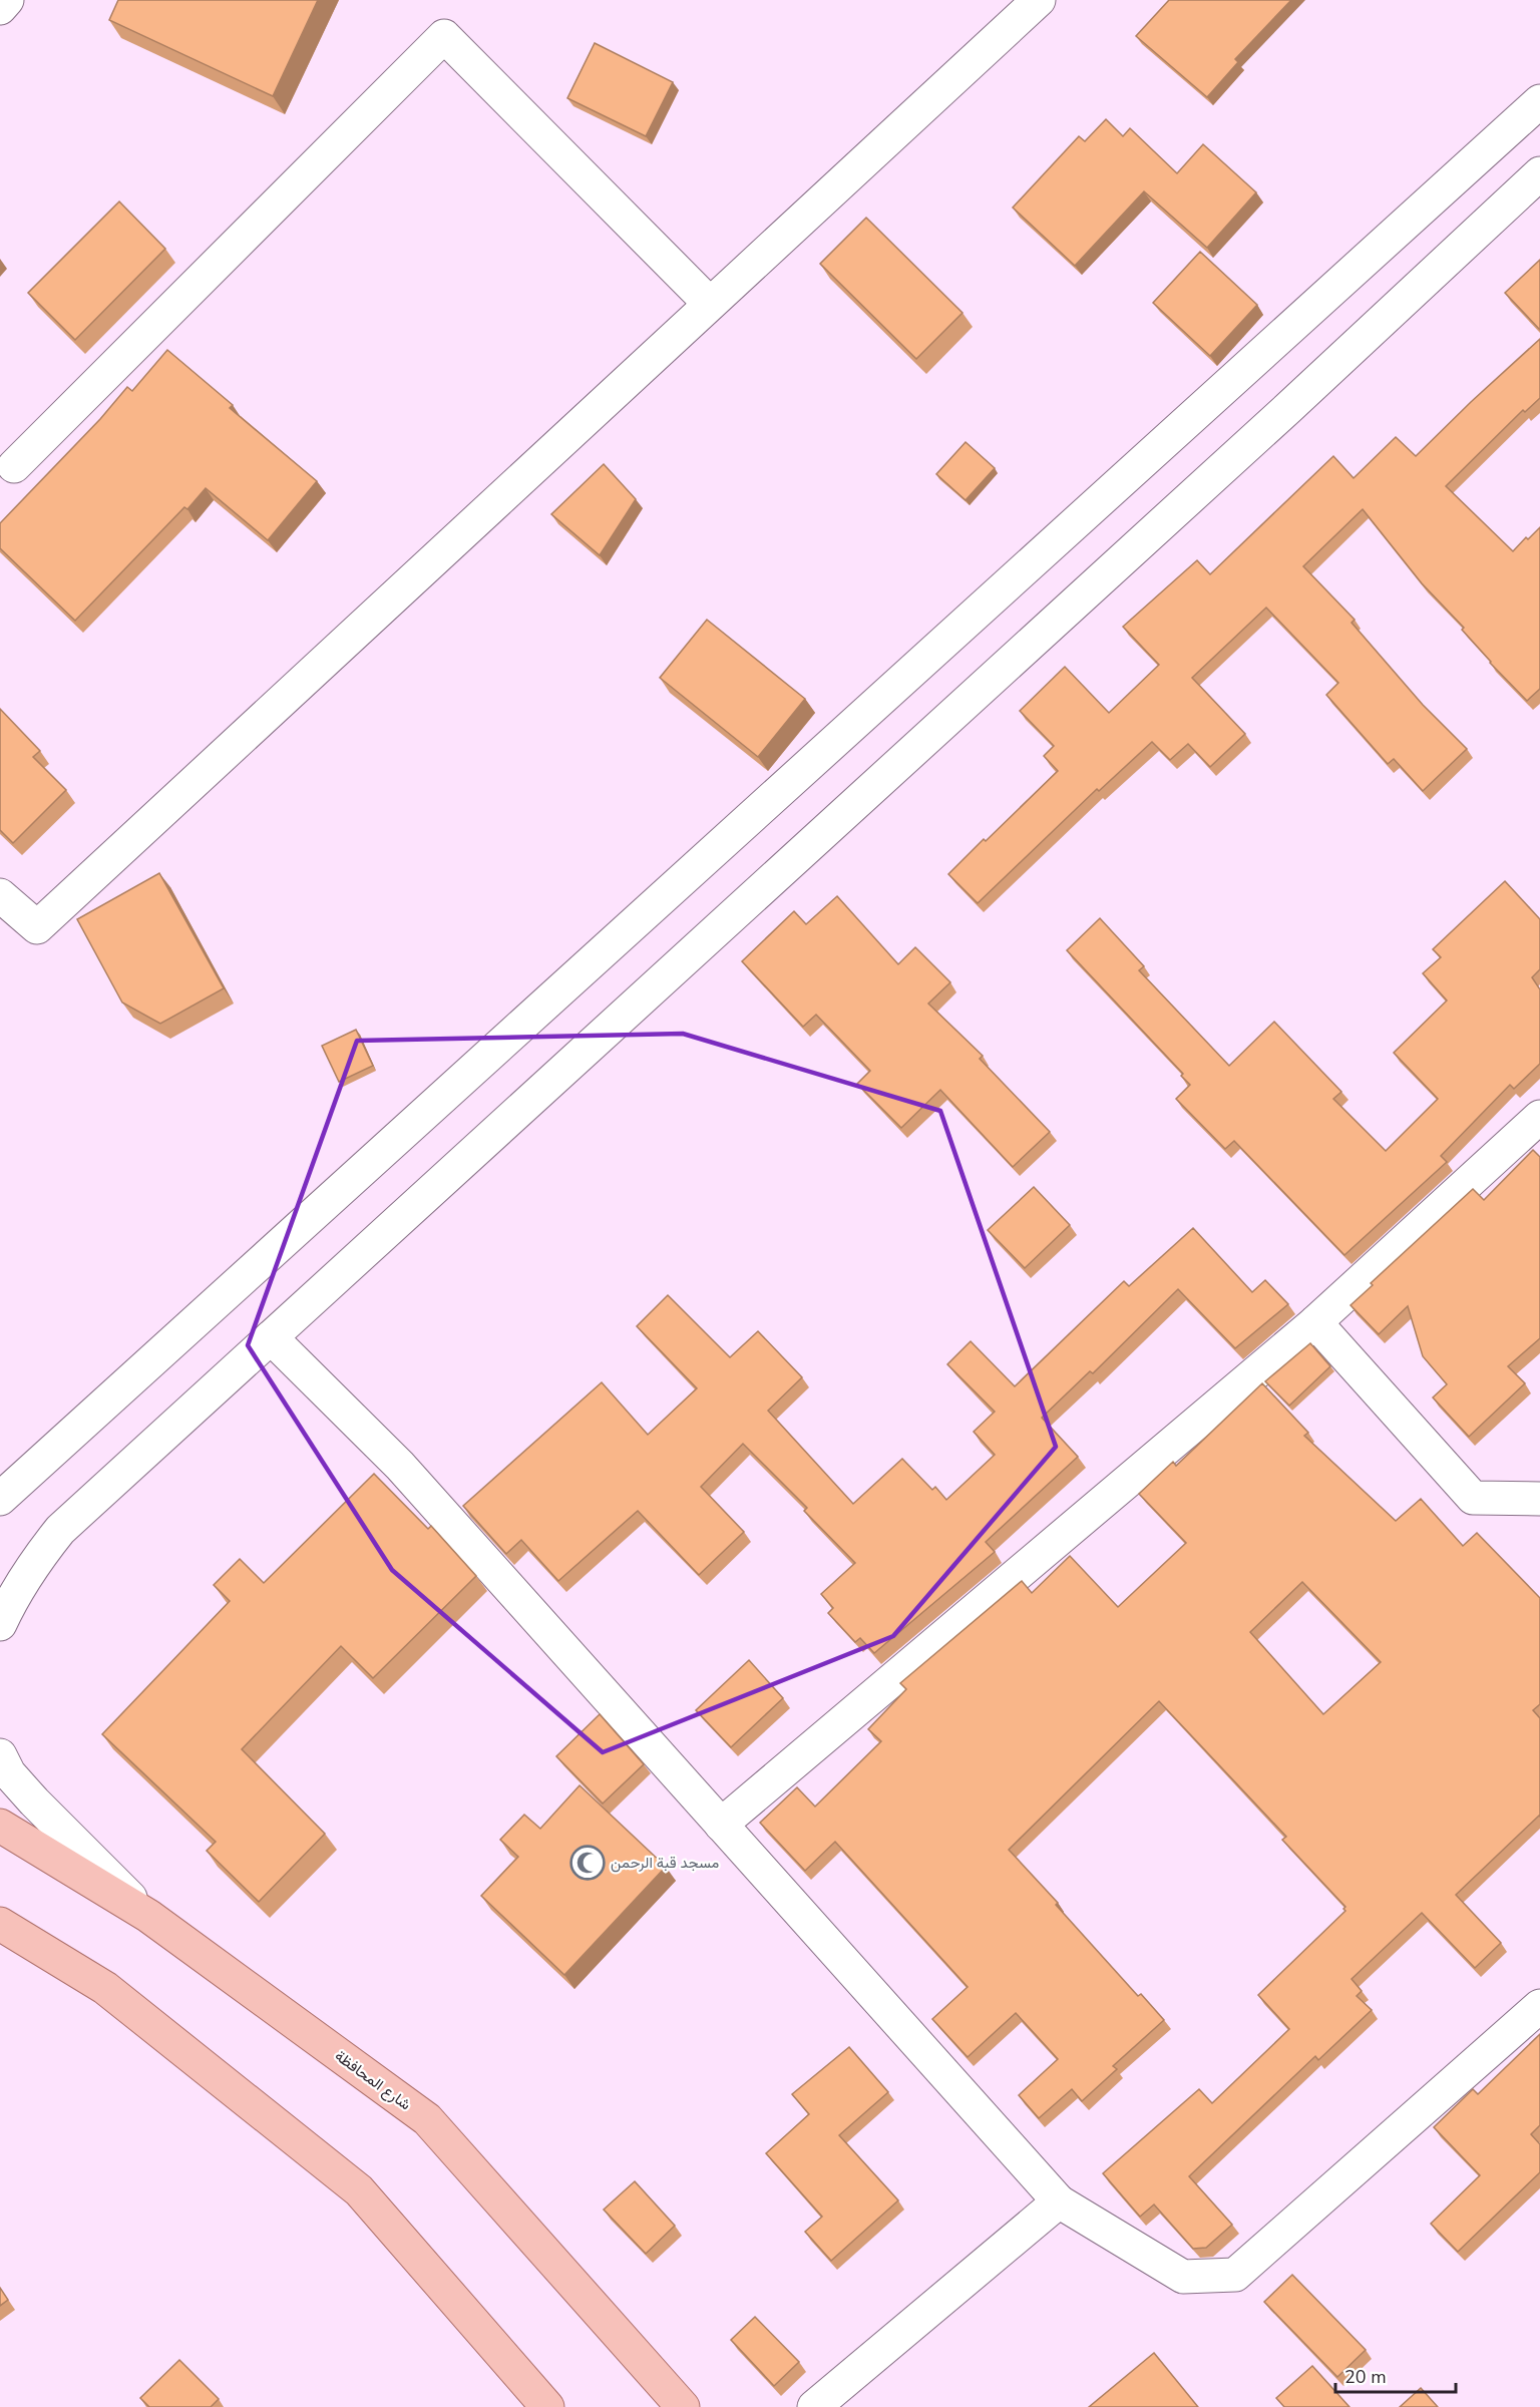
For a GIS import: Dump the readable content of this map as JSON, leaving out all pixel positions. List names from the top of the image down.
{
  "streets": {
    "main road": ["شارع المحافظة"]
  },
  "places": {
    "mosque": ["مسجد قبة الرحمن"]
  },
  "scale_bar": "20 m"
}
